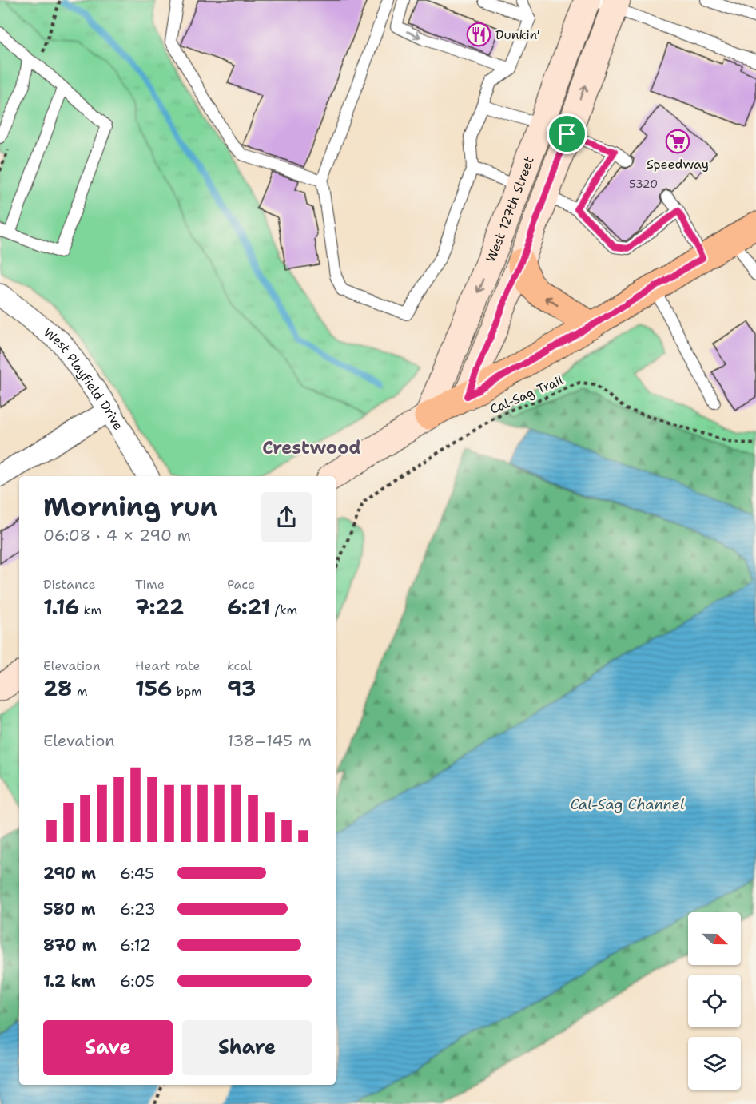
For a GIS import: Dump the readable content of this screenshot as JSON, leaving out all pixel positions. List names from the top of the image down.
{
  "streets": {
    "main road": ["West 127th Street"],
    "street": ["West Playfield Drive"],
    "path": ["Cal-Sag Trail"]
  },
  "districts": ["Crestwood"],
  "water": ["Cal-Sag Channel"],
  "places": {
    "restaurant": ["Dunkin'"],
    "supermarket": ["Speedway"]
  },
  "house_numbers": ["5320"],
  "north": "right",
  "page": {
    "heading": ["Morning run", "06:08 · 4 × 290 m"],
    "stats": [
      ["Distance", "1.16 km"],
      ["Time", "7:22"],
      ["Pace", "6:21 /km"],
      ["Elevation", "28 m"],
      ["Heart rate", "156 bpm"],
      ["kcal", "93"]
    ],
    "chart": ["Elevation", "138–145 m"],
    "list": [
      {
        "name": "290 m",
        "note": "6:45"
      },
      {
        "name": "580 m",
        "note": "6:23"
      },
      {
        "name": "870 m",
        "note": "6:12"
      },
      {
        "name": "1.2 km",
        "note": "6:05"
      }
    ],
    "buttons": ["Save", "Share"]
  }
}
